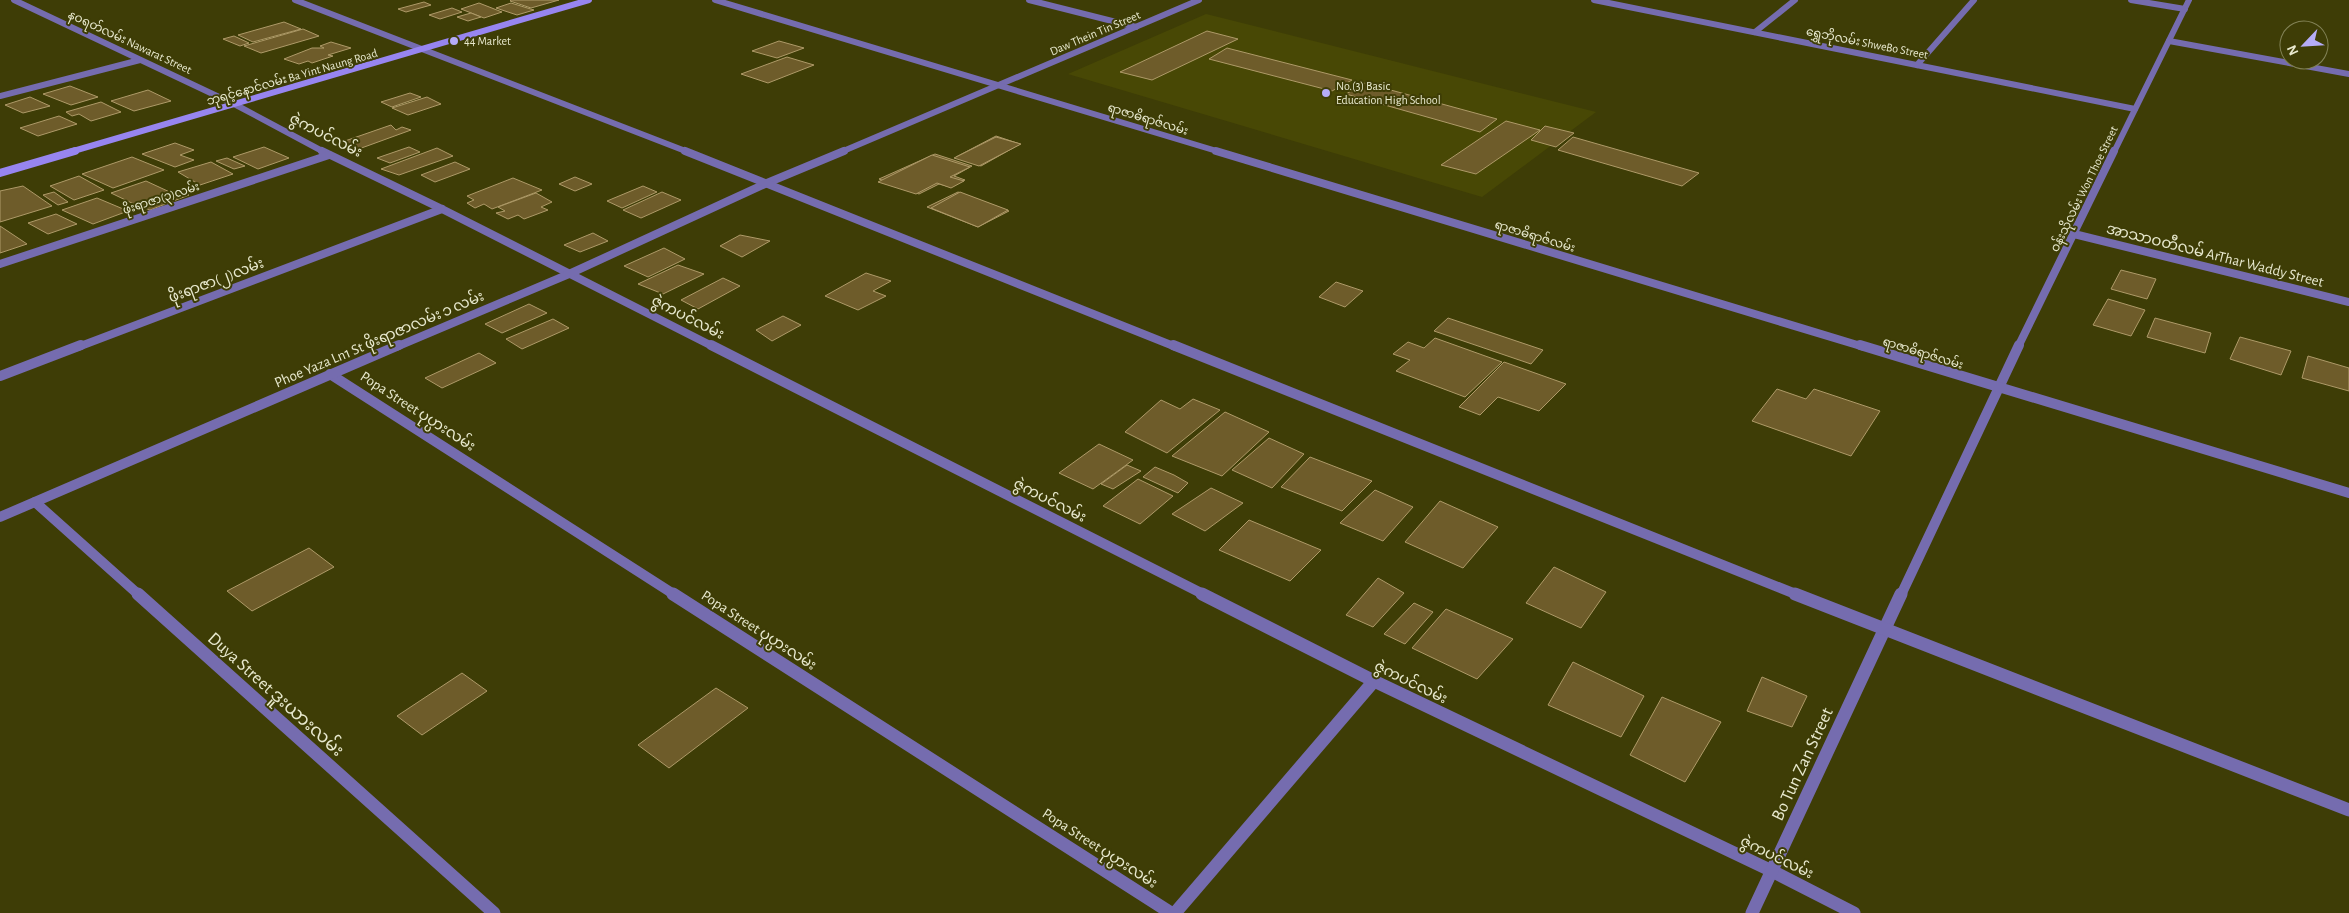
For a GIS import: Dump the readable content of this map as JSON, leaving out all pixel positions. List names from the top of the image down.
{
  "streets": {
    "main road": ["ဘုရင့်နောင်လမ်း Ba Yint Naung Road"],
    "street": [
      "Daw Thein Tin Street",
      "နဝရတ်လမ်း Nawarat Street",
      "ရွှေဘိုလမ်း ShweBo Street",
      "ရာဇာဓိရာဇ်လမ်း",
      "ဇွဲကပင်လမ်း",
      "ဝန်းသိုလမ်း Won Thoe Street",
      "ဖိုးရာဇာ(၃)လမ်း",
      "အာသာဝတီလမ် ArThar Waddy Street",
      "ဖိုးရာဇာ(၂)လမ်း",
      "Phoe Yaza Ln1 St ဖိုးရာဇာလမ်း ၁ လမ်း",
      "Popa Street ပုပ္ပားလမ်း",
      "Duya Street ဒူးယားလမ်း",
      "Bo Tun Zan Street"
    ]
  },
  "crossings": [
    ["Daw Thein Tin Street", "ရာဇာဓိရာဇ်လမ်း"],
    ["Daw Thein Tin Street", "Phoe Yaza Ln1 St ဖိုးရာဇာလမ်း ၁ လမ်း"],
    ["နဝရတ်လမ်း Nawarat Street", "ဘုရင့်နောင်လမ်း Ba Yint Naung Road"],
    ["နဝရတ်လမ်း Nawarat Street", "ဇွဲကပင်လမ်း"],
    ["ရွှေဘိုလမ်း ShweBo Street", "ဝန်းသိုလမ်း Won Thoe Street"],
    ["ဘုရင့်နောင်လမ်း Ba Yint Naung Road", "ဇွဲကပင်လမ်း"],
    ["ရာဇာဓိရာဇ်လမ်း", "ဝန်းသိုလမ်း Won Thoe Street"],
    ["ဇွဲကပင်လမ်း", "ဖိုးရာဇာ(၃)လမ်း"],
    ["ဇွဲကပင်လမ်း", "ဖိုးရာဇာ(၂)လမ်း"],
    ["ဇွဲကပင်လမ်း", "Phoe Yaza Ln1 St ဖိုးရာဇာလမ်း ၁ လမ်း"],
    ["ဇွဲကပင်လမ်း", "Bo Tun Zan Street"],
    ["ဝန်းသိုလမ်း Won Thoe Street", "အာသာဝတီလမ် ArThar Waddy Street"],
    ["ဝန်းသိုလမ်း Won Thoe Street", "Bo Tun Zan Street"],
    ["Phoe Yaza Ln1 St ဖိုးရာဇာလမ်း ၁ လမ်း", "Popa Street ပုပ္ပားလမ်း"],
    ["Phoe Yaza Ln1 St ဖိုးရာဇာလမ်း ၁ လမ်း", "Duya Street ဒူးယားလမ်း"]
  ],
  "places": ["44 Market", "No.(3) Basic Education High School"],
  "north": "bottom left"
}
